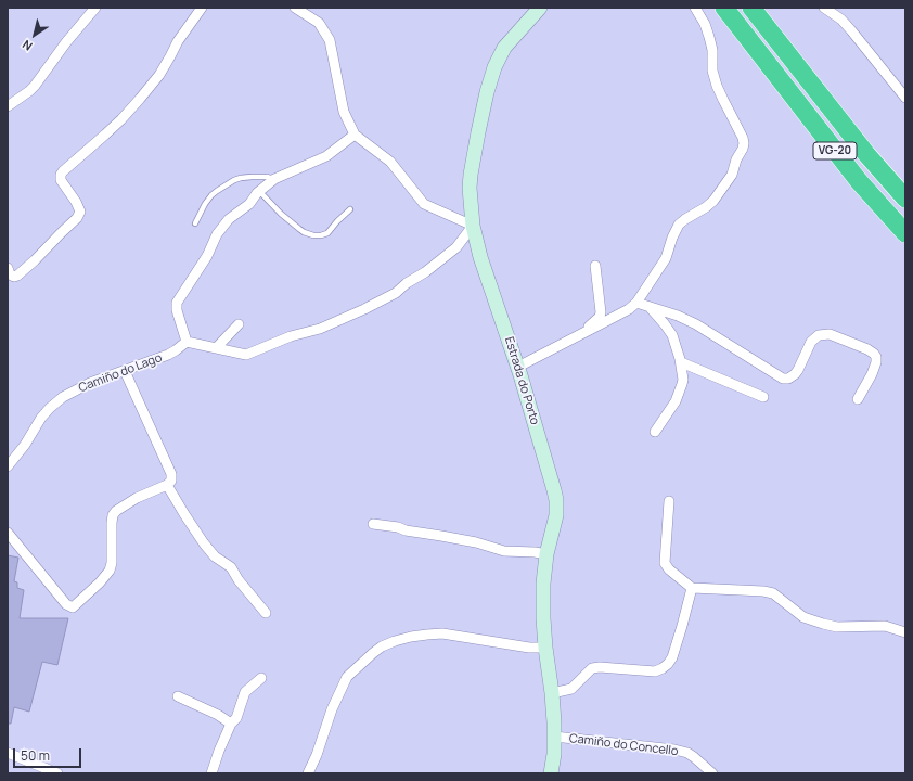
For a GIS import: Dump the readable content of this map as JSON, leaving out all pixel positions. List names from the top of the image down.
{
  "streets": {
    "highway": ["VG-20"],
    "street": ["Camiño do Lago", "Estrada do Porto", "Camiño do Concello"]
  },
  "crossings": [
    ["Estrada do Porto", "Camiño do Concello"]
  ],
  "scale_bar": "50 m",
  "north": "bottom left"
}
